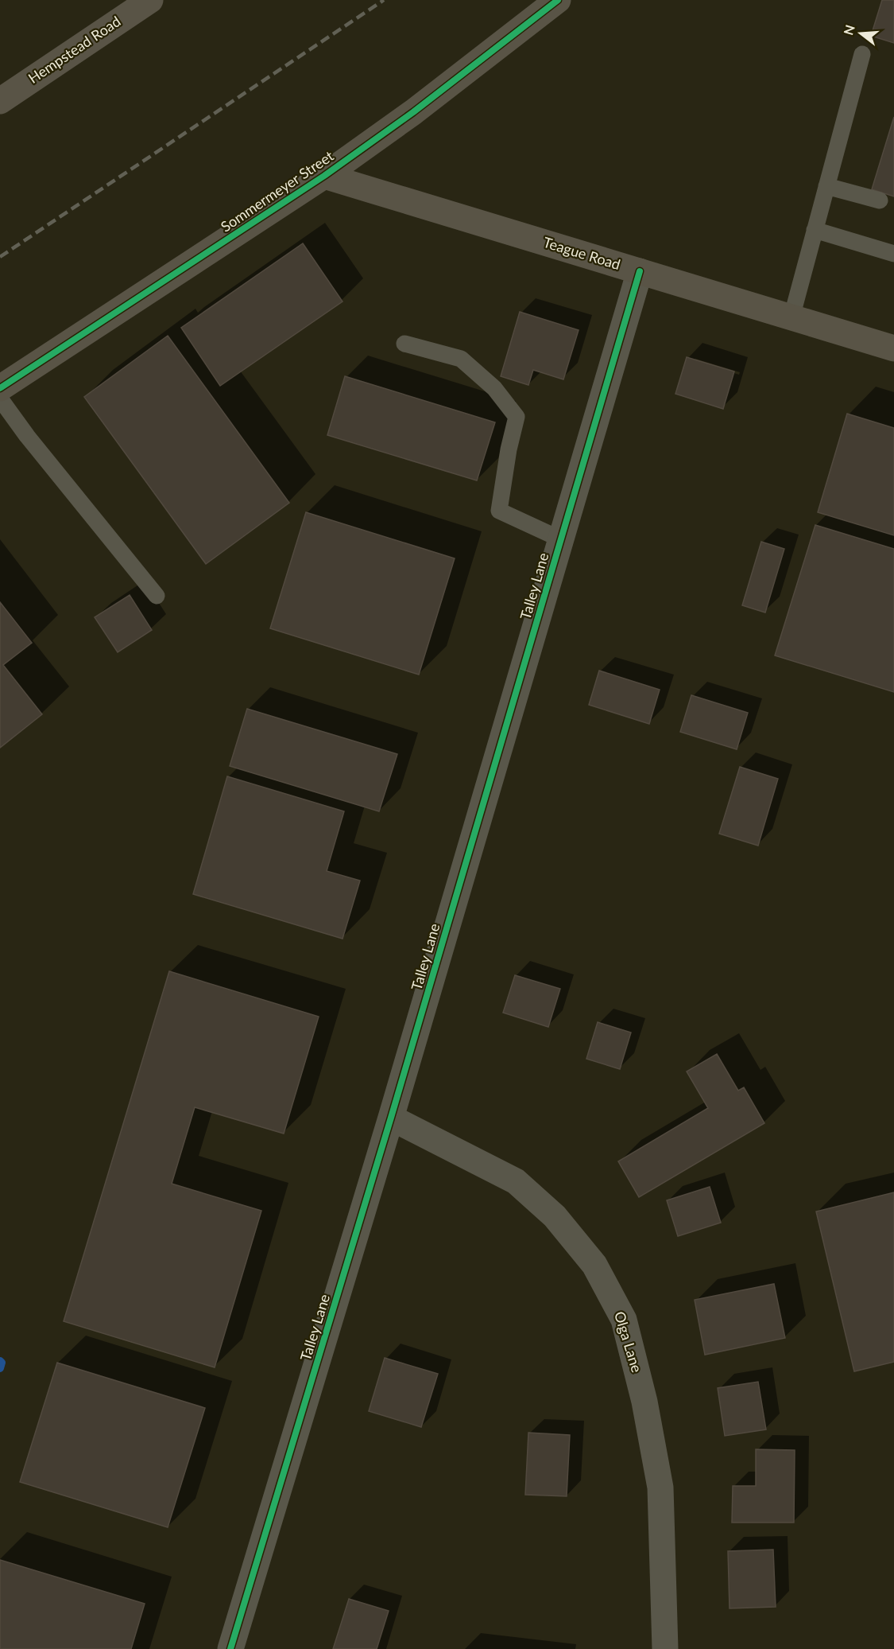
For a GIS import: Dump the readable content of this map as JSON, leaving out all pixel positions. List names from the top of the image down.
{
  "streets": {
    "street": [
      "Hempstead Road",
      "Sommermeyer Street",
      "Teague Road",
      "Talley Lane",
      "Olga Lane"
    ]
  },
  "crossings": [
    ["Sommermeyer Street", "Teague Road"],
    ["Teague Road", "Talley Lane"],
    ["Talley Lane", "Olga Lane"]
  ],
  "north": "left"
}
